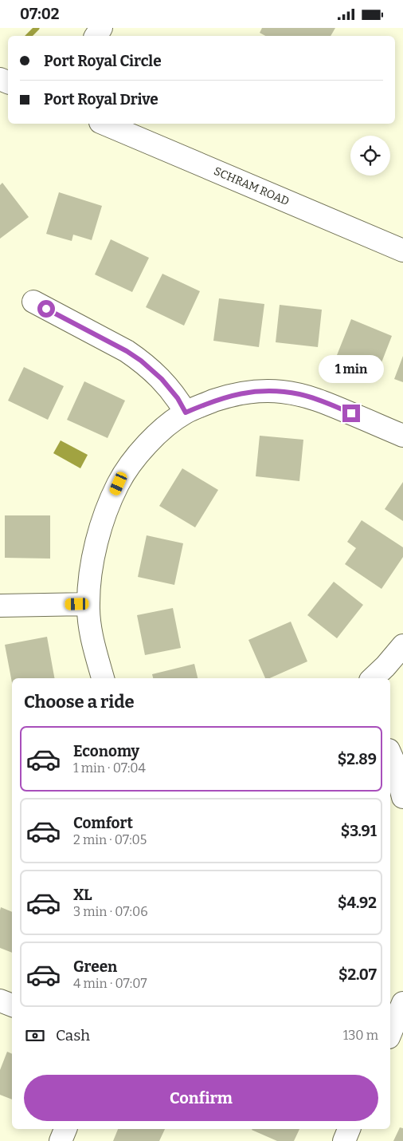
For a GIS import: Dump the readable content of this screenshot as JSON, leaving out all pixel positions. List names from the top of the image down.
{
  "streets": {
    "street": ["SCHRAM ROAD"]
  },
  "page": {
    "status": "07:02",
    "banner": ["Port Royal Circle", "Port Royal Drive"],
    "bubble": "1 min",
    "heading": "Choose a ride",
    "list": [
      {
        "name": "Economy",
        "note": "1 min · 07:04",
        "value": "$2.89"
      },
      {
        "name": "Comfort",
        "note": "2 min · 07:05",
        "value": "$3.91"
      },
      {
        "name": "XL",
        "note": "3 min · 07:06",
        "value": "$4.92"
      },
      {
        "name": "Green",
        "note": "4 min · 07:07",
        "value": "$2.07"
      }
    ],
    "pay": ["Cash", "130 m"],
    "buttons": "Confirm"
  }
}
